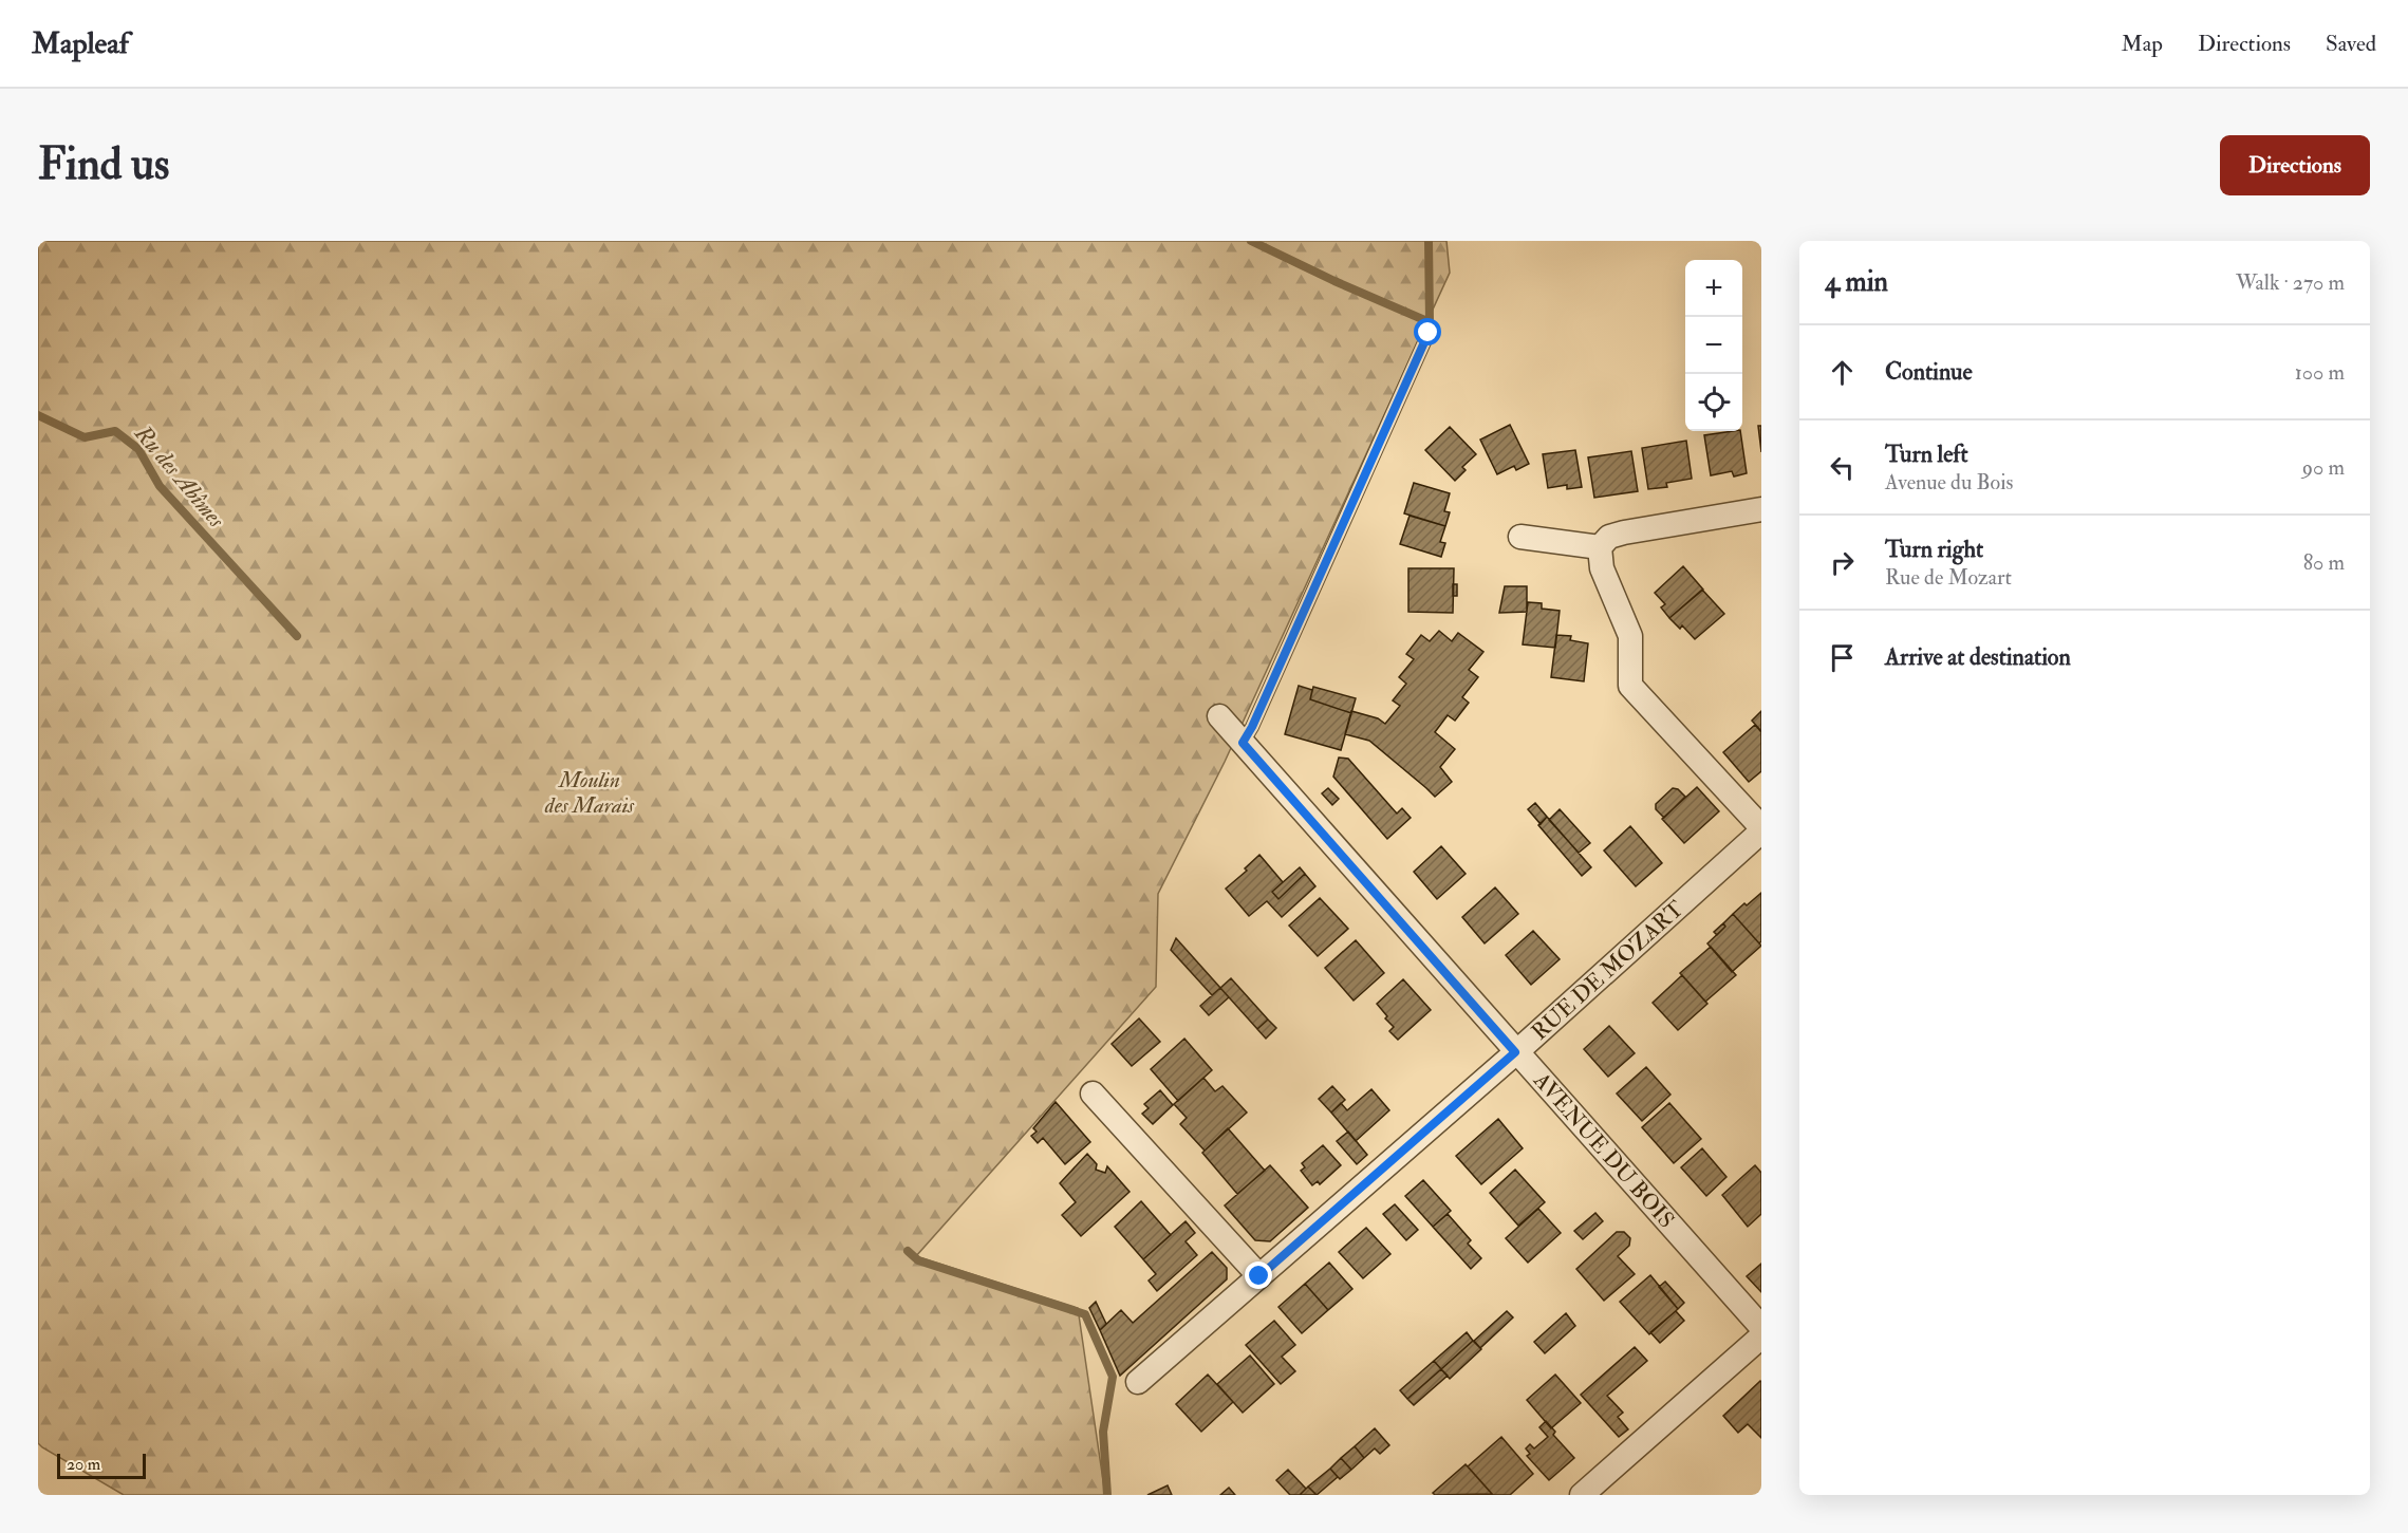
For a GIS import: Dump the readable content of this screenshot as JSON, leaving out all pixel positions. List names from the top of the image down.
{
  "streets": {
    "street": ["RUE DE MOZART", "AVENUE DU BOIS"]
  },
  "crossings": [
    ["RUE DE MOZART", "AVENUE DU BOIS"]
  ],
  "water": ["Ru des Abîmes"],
  "parks": ["Moulin des Marais"],
  "scale_bar": "20 m",
  "page": {
    "header": "Mapleaf",
    "nav": ["Map", "Directions", "Saved"],
    "buttons": "Directions",
    "title": "Find us",
    "heading": ["4 min", "Walk · 270 m"],
    "map_buttons": ["+", "−"],
    "list": [
      ["Continue", "100 m"],
      ["Turn left", "Avenue du Bois", "90 m"],
      ["Turn right", "Rue de Mozart", "80 m"],
      "Arrive at destination"
    ],
    "scale": "20 m"
  }
}
